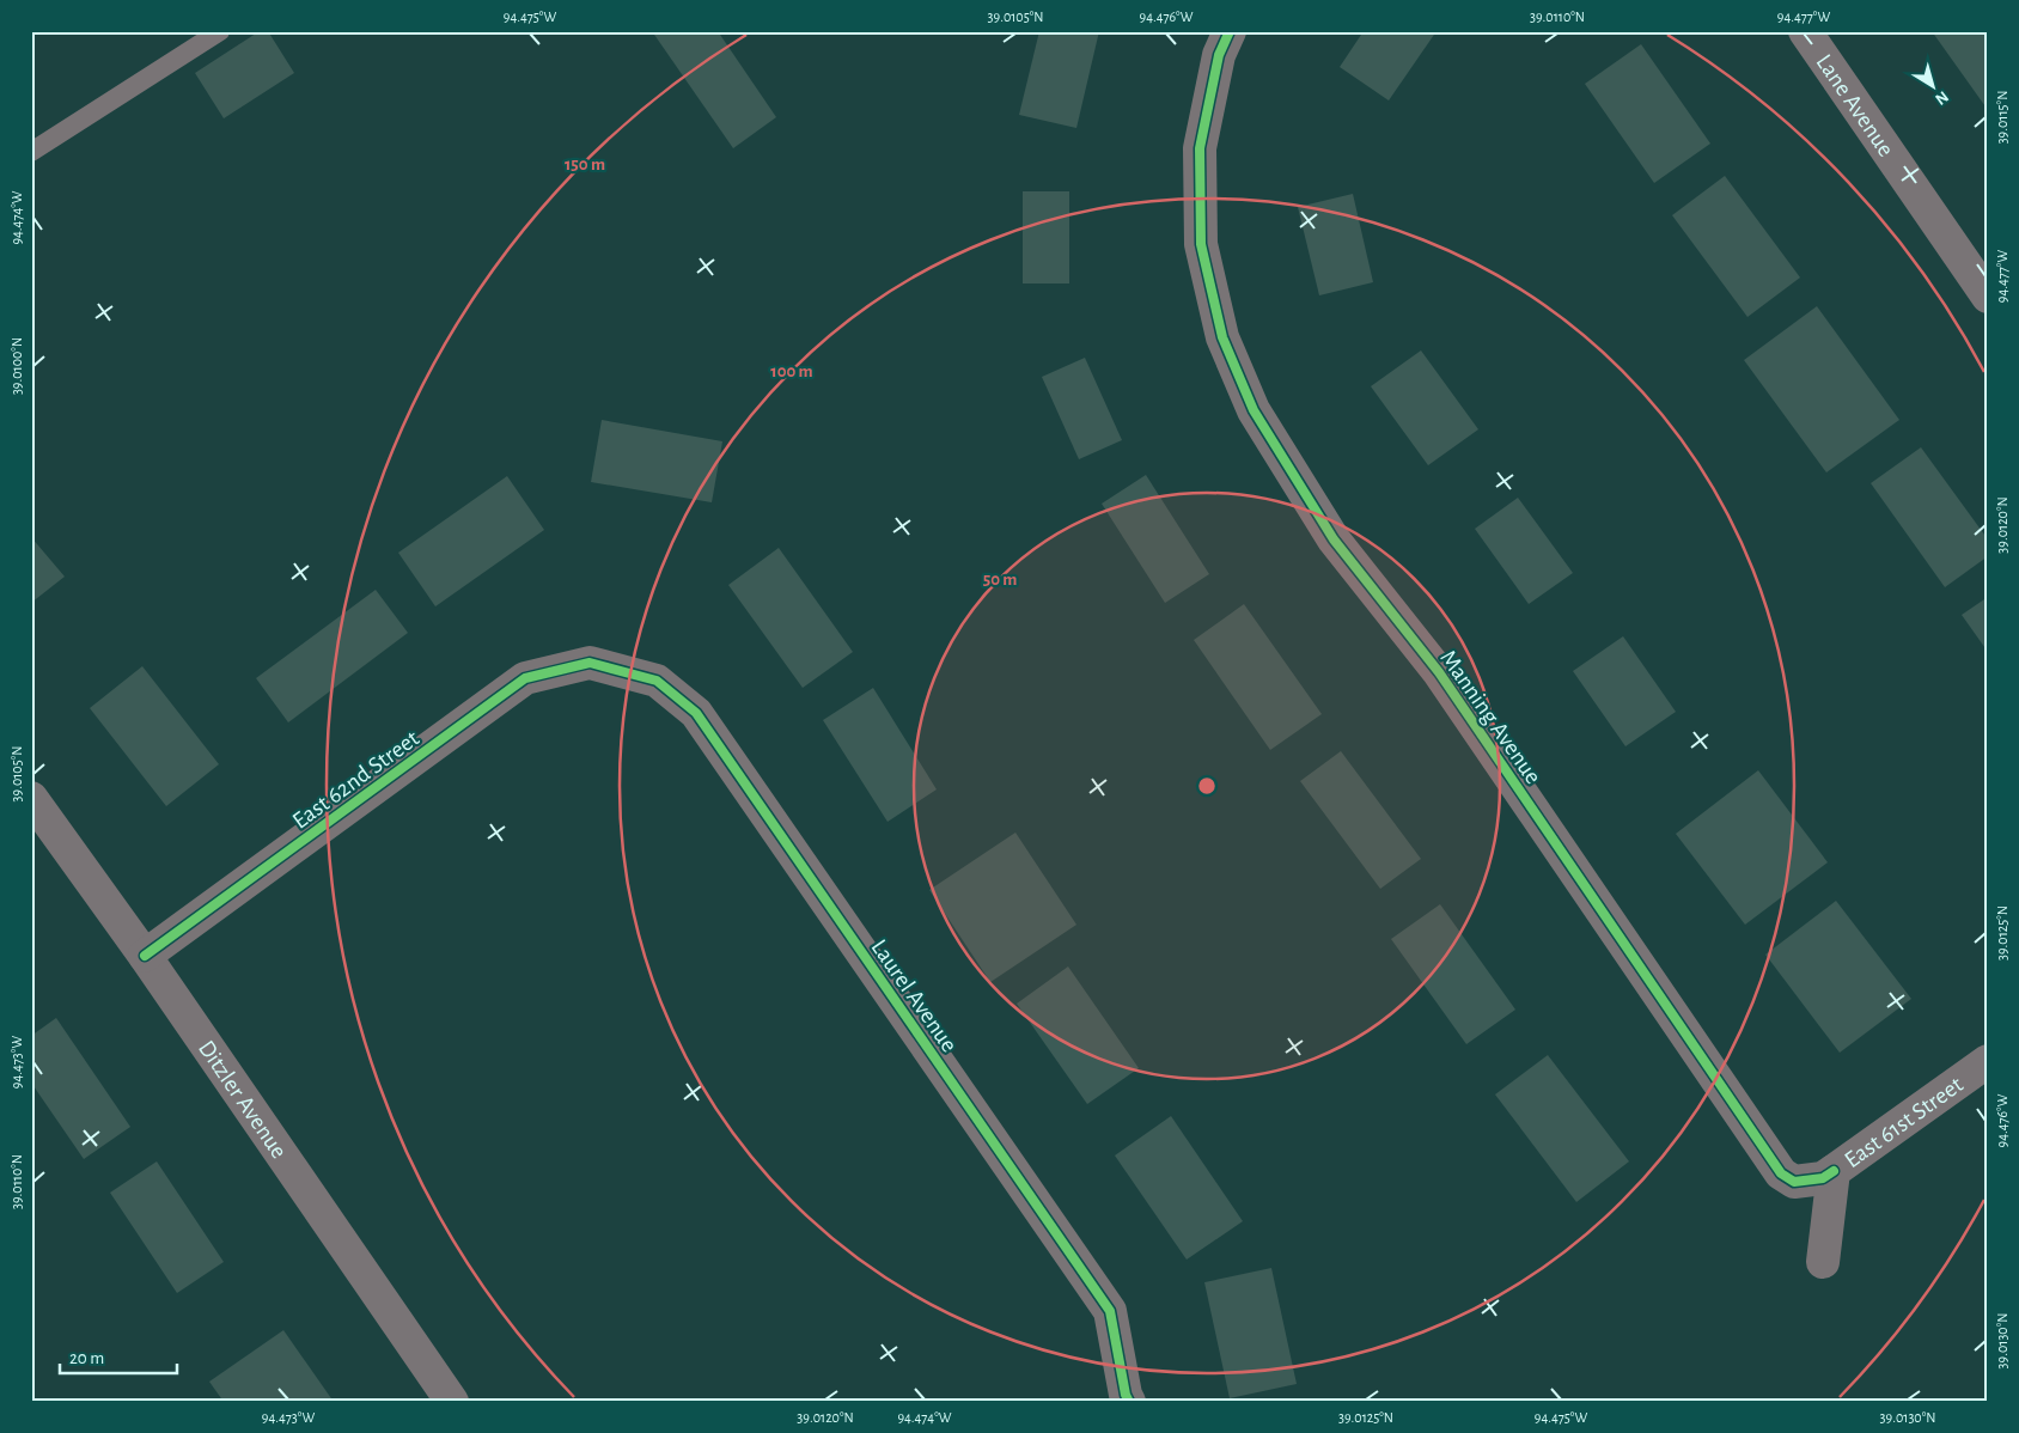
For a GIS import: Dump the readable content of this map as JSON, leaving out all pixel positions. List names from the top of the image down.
{
  "streets": {
    "street": [
      "Lane Avenue",
      "Manning Avenue",
      "East 62nd Street",
      "Laurel Avenue",
      "Ditzler Avenue",
      "East 61st Street"
    ]
  },
  "crossings": [
    ["Manning Avenue", "East 61st Street"],
    ["East 62nd Street", "Laurel Avenue"],
    ["East 62nd Street", "Ditzler Avenue"]
  ],
  "scale_bar": "20 m",
  "north": "bottom right",
  "coordinates": [
    "94.475°W",
    "39.0105°N",
    "94.476°W",
    "39.0110°N",
    "94.477°W",
    "39.0115°N",
    "94.474°W",
    "39.0100°N",
    "39.0120°N",
    "39.0125°N",
    "94.473°W",
    "39.0130°N"
  ],
  "rings": ["150 m", "100 m", "50 m"]
}
